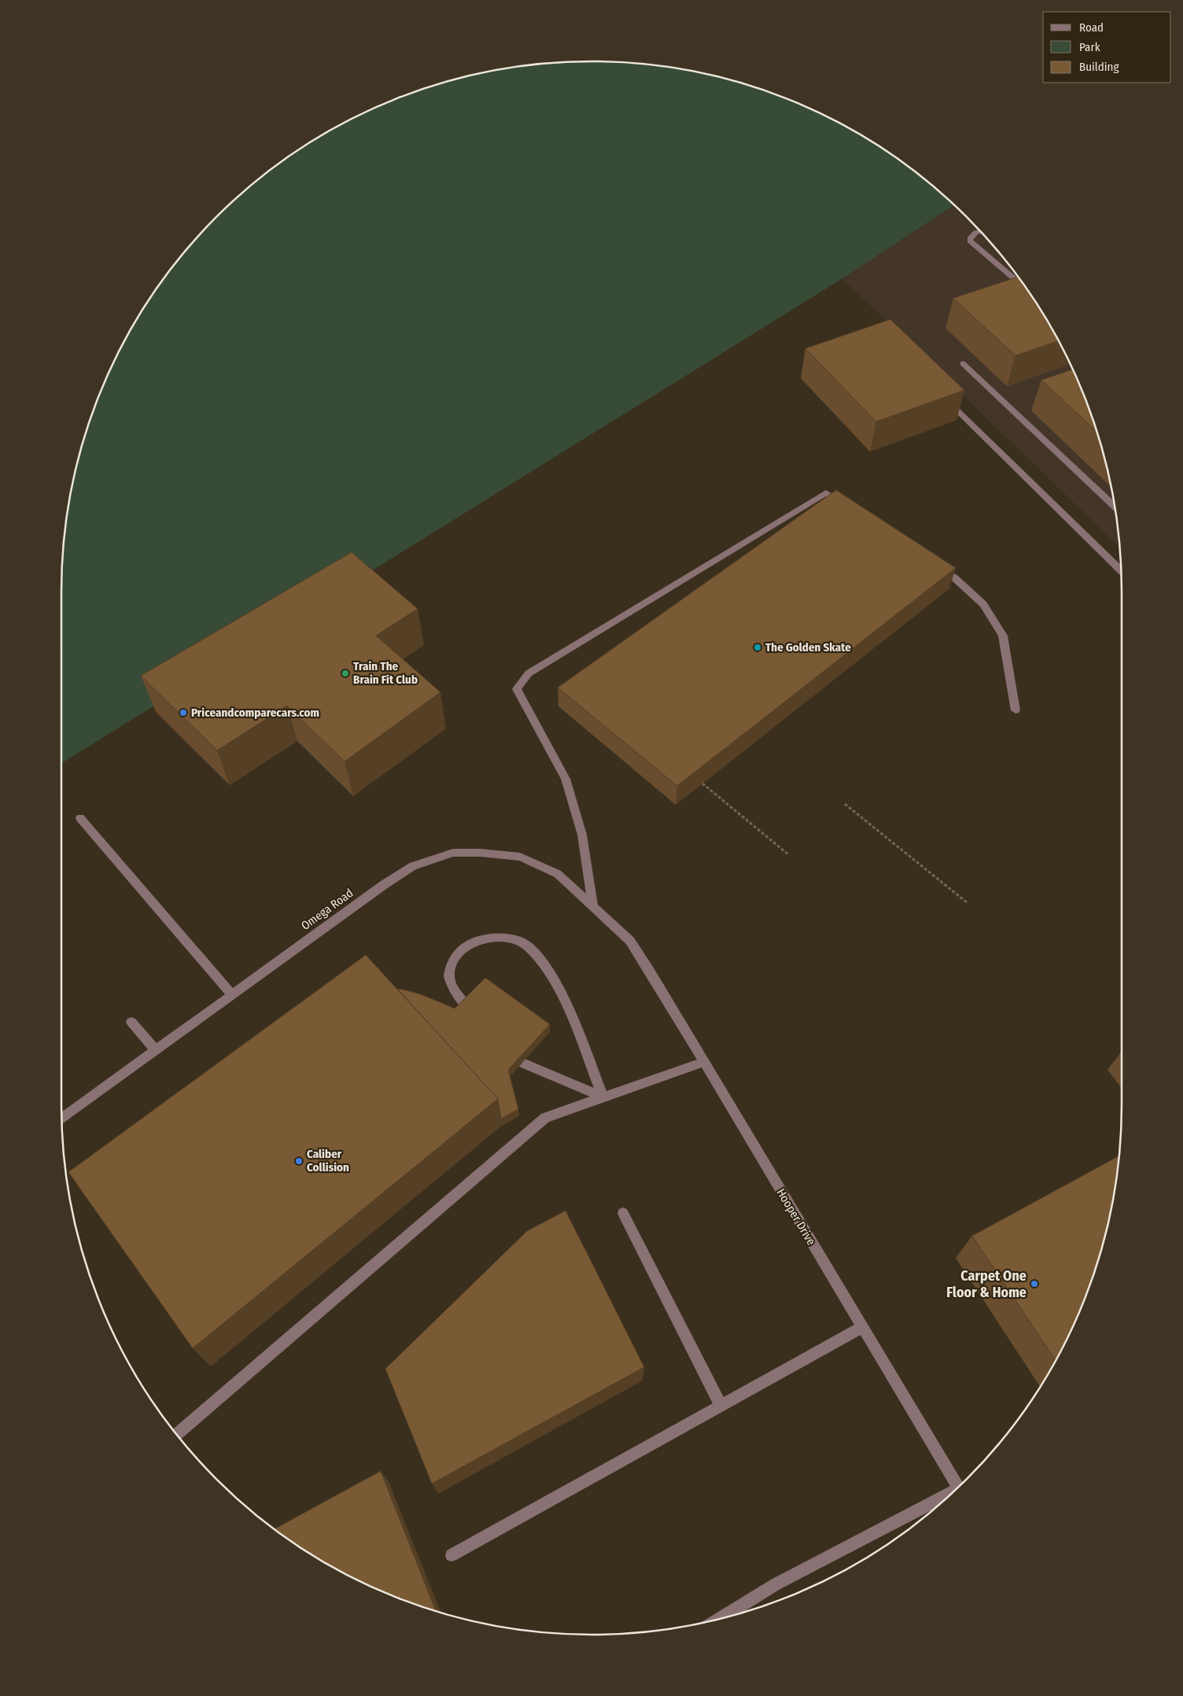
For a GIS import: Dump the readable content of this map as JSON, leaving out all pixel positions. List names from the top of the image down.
{
  "streets": {
    "street": ["Omega Road", "Hooper Drive"]
  },
  "crossings": [
    ["Omega Road", "Hooper Drive"]
  ],
  "places": [
    "The Golden Skate",
    "Train The Brain Fit Club",
    "Priceandcomparecars.com",
    "Caliber Collision",
    "Carpet One Floor & Home"
  ],
  "legend": ["Road", "Park", "Building"]
}
